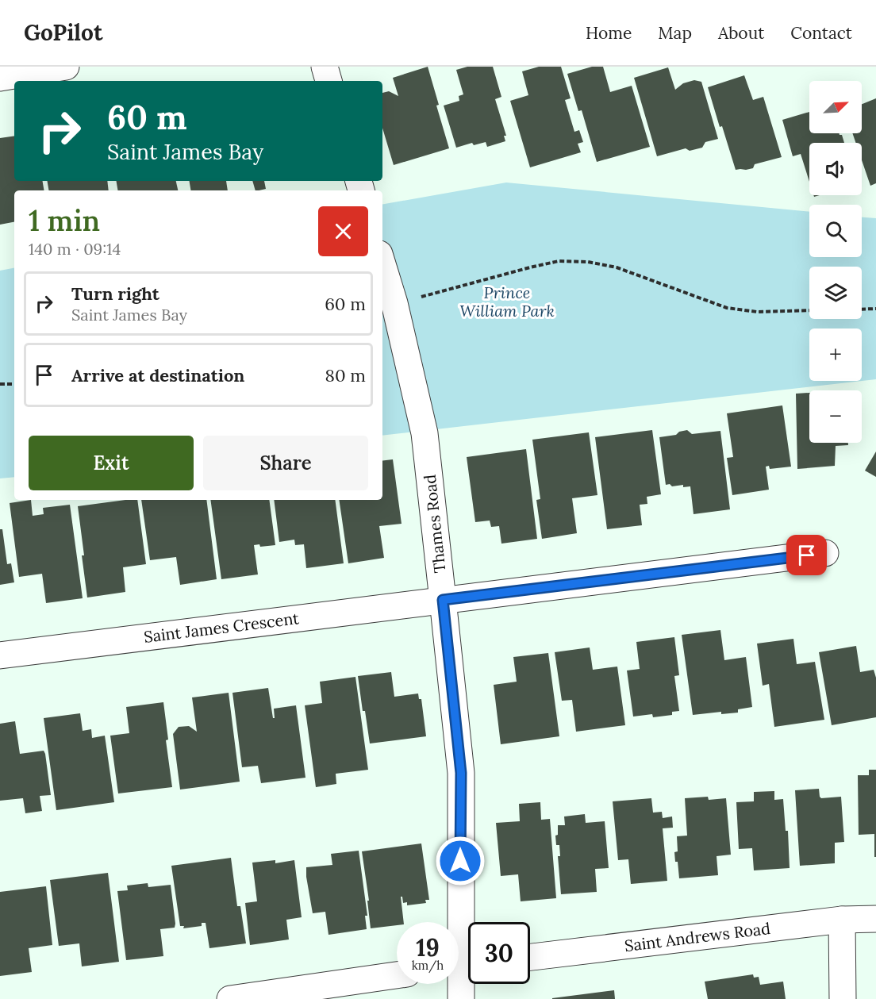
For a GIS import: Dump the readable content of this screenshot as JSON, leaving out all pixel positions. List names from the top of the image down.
{
  "streets": {
    "street": ["Thames Road", "Saint James Crescent", "Saint Andrews Road"]
  },
  "crossings": [
    ["Thames Road", "Saint James Crescent"]
  ],
  "parks": ["Prince William Park"],
  "north": "top right",
  "page": {
    "header": "GoPilot",
    "nav": [
      "Home",
      "Map",
      "About",
      "Contact"
    ],
    "map_buttons": ["+", "−"],
    "turn": ["60 m", "Saint James Bay"],
    "heading": ["1 min", "140 m · 09:14"],
    "list": [
      {
        "name": "Turn right",
        "note": "Saint James Bay",
        "value": "60 m"
      },
      {
        "name": "Arrive at destination",
        "value": "80 m"
      }
    ],
    "buttons": ["Exit", "Share"],
    "speed": "19 km/h",
    "limit": "30"
  }
}
